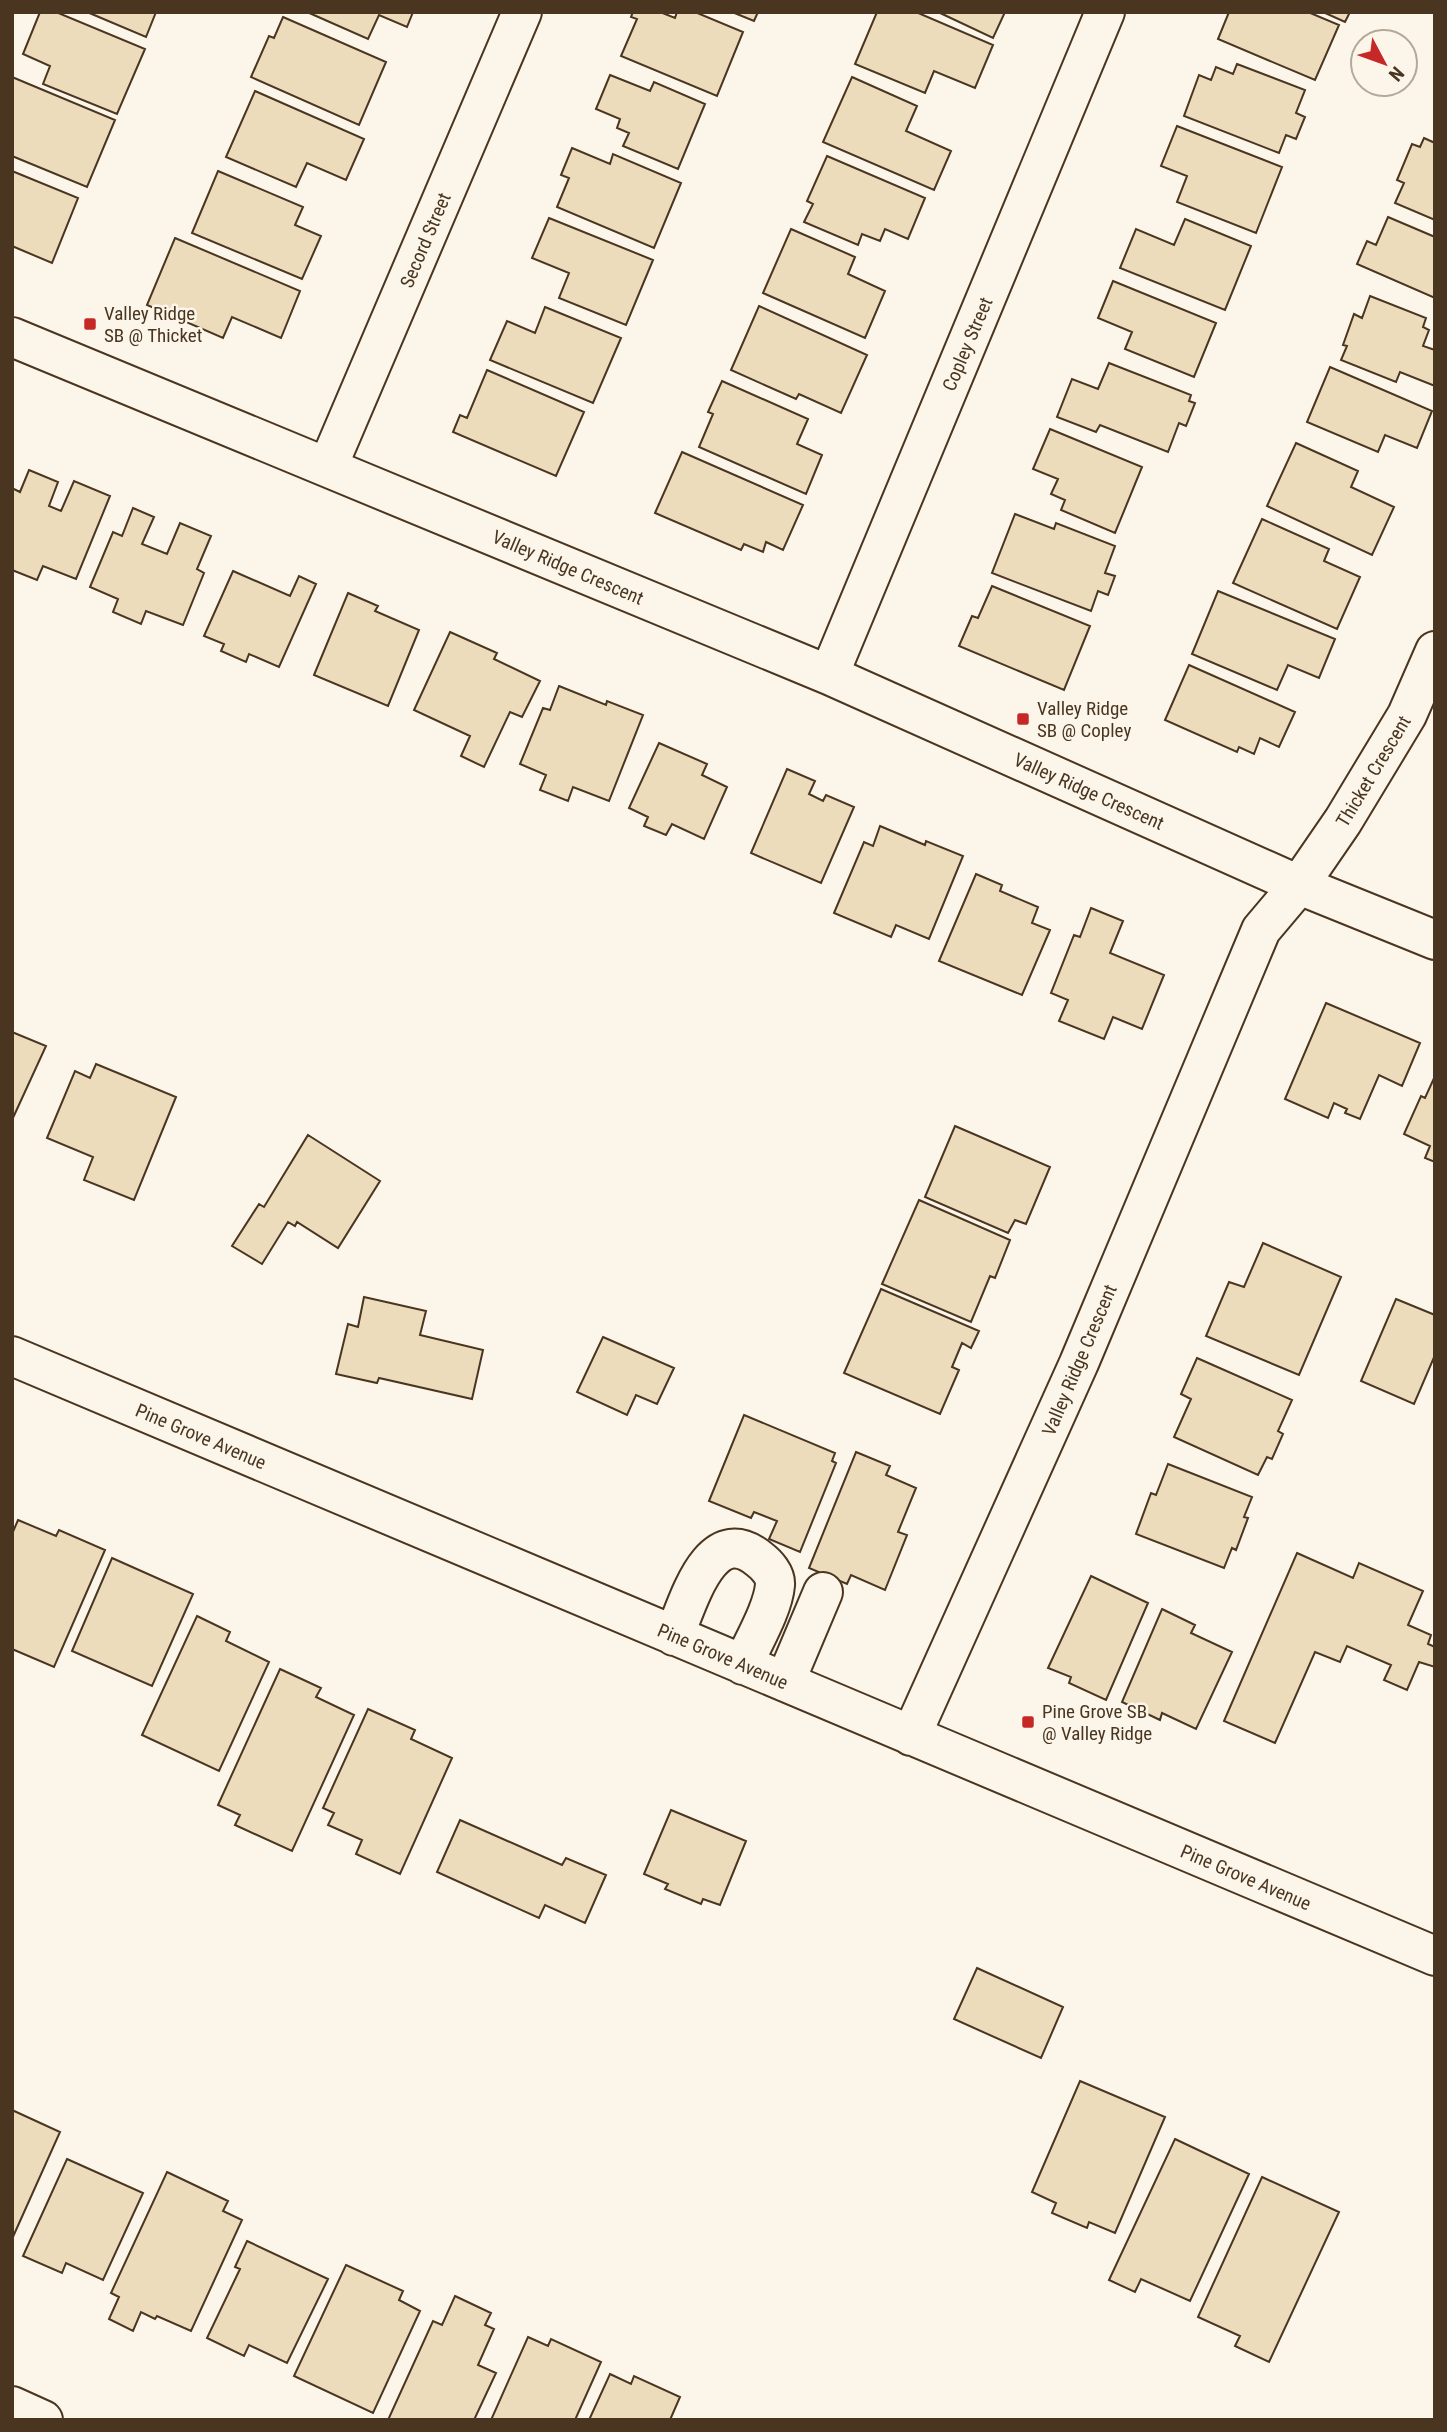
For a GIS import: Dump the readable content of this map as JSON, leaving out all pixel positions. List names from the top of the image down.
{
  "streets": {
    "street": [
      "Secord Street",
      "Copley Street",
      "Valley Ridge Crescent",
      "Thicket Crescent",
      "Pine Grove Avenue"
    ]
  },
  "crossings": [
    ["Secord Street", "Valley Ridge Crescent"],
    ["Copley Street", "Valley Ridge Crescent"],
    ["Valley Ridge Crescent", "Thicket Crescent"],
    ["Valley Ridge Crescent", "Pine Grove Avenue"]
  ],
  "places": {
    "transit": ["Valley Ridge SB @ Thicket", "Valley Ridge SB @ Copley", "Pine Grove SB @ Valley Ridge"]
  },
  "north": "bottom right"
}
